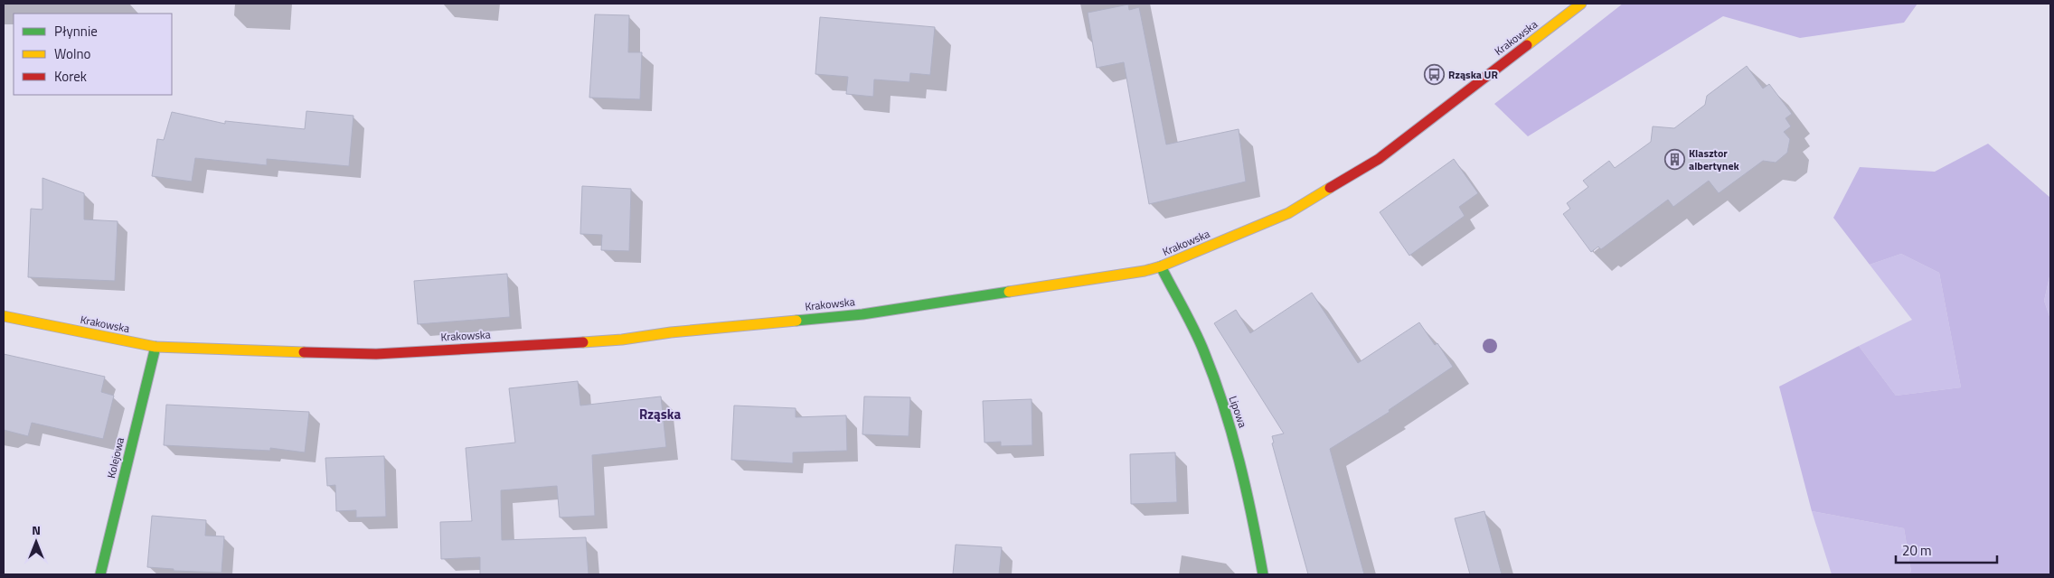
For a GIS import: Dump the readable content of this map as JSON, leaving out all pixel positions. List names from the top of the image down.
{
  "streets": {
    "street": ["Krakowska", "Lipowa", "Kolejowa"]
  },
  "crossings": [
    ["Krakowska", "Lipowa"],
    ["Krakowska", "Kolejowa"]
  ],
  "districts": ["Rząska"],
  "places": {
    "bus stop": ["Rząska UR"],
    "building": ["Klasztor albertynek"]
  },
  "legend": ["Płynnie", "Wolno", "Korek"],
  "scale_bar": "20 m",
  "north": "top"
}
